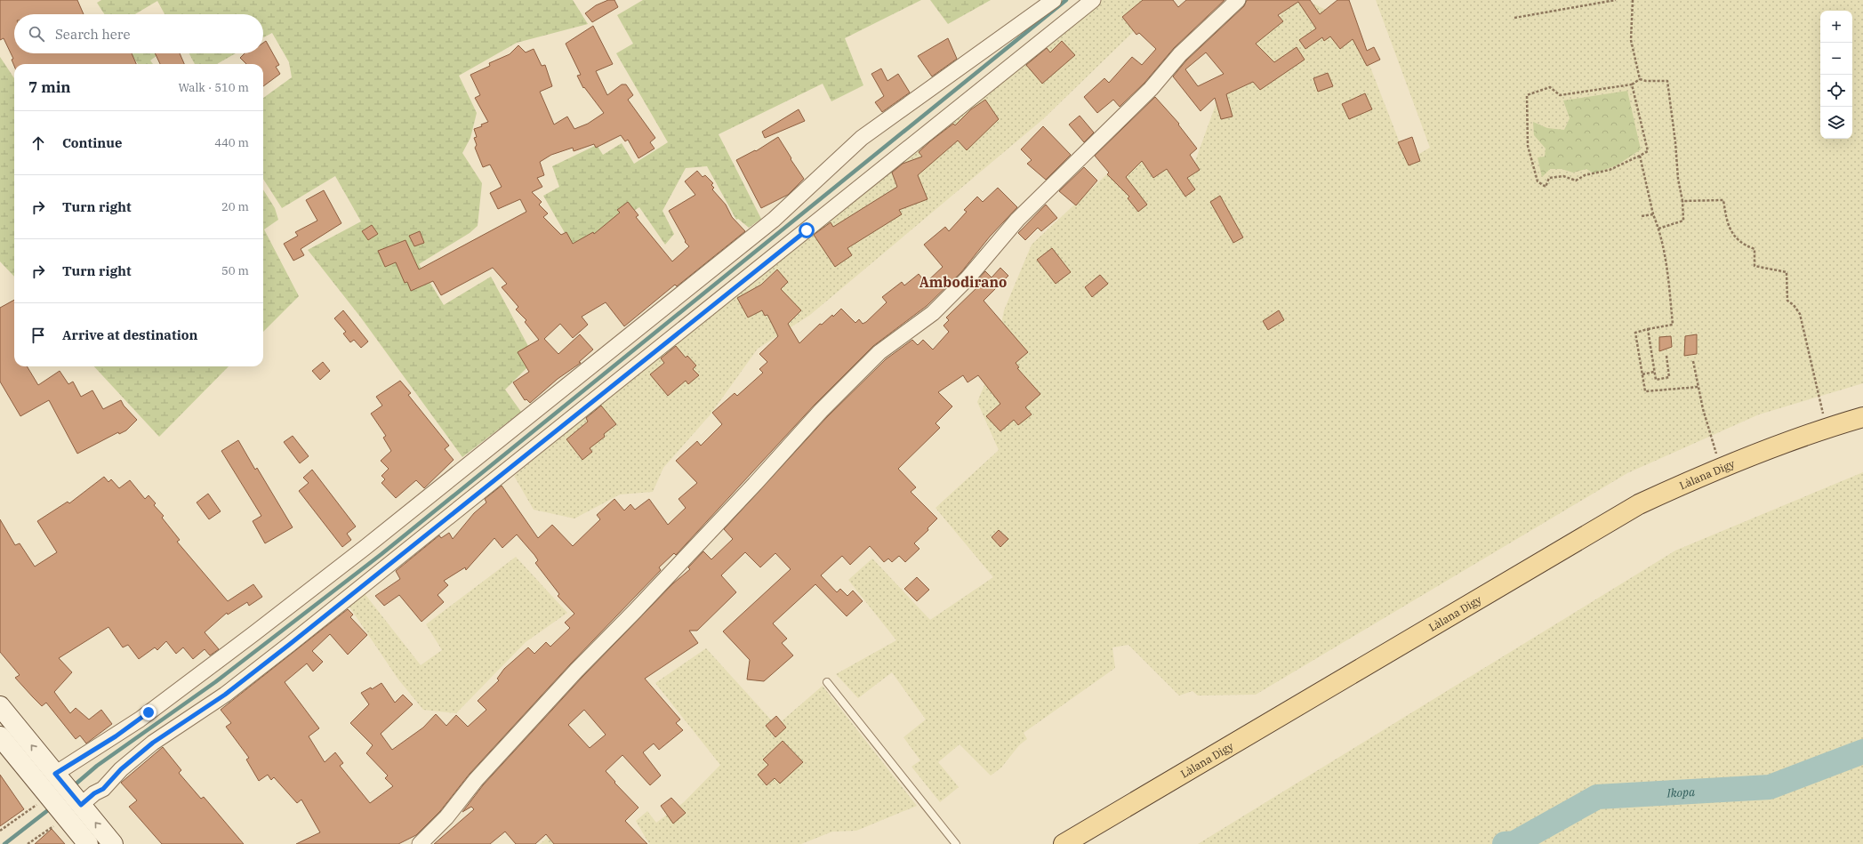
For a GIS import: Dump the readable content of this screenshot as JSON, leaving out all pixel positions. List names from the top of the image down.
{
  "streets": {
    "main road": ["Làlana Digy"]
  },
  "districts": ["Ambodirano"],
  "water": ["Ikopa"],
  "page": {
    "map_buttons": ["+", "−"],
    "search": "Search here",
    "heading": ["7 min", "Walk · 510 m"],
    "list": [
      ["Continue", "440 m"],
      ["Turn right", "20 m"],
      ["Turn right", "50 m"],
      "Arrive at destination"
    ]
  }
}
